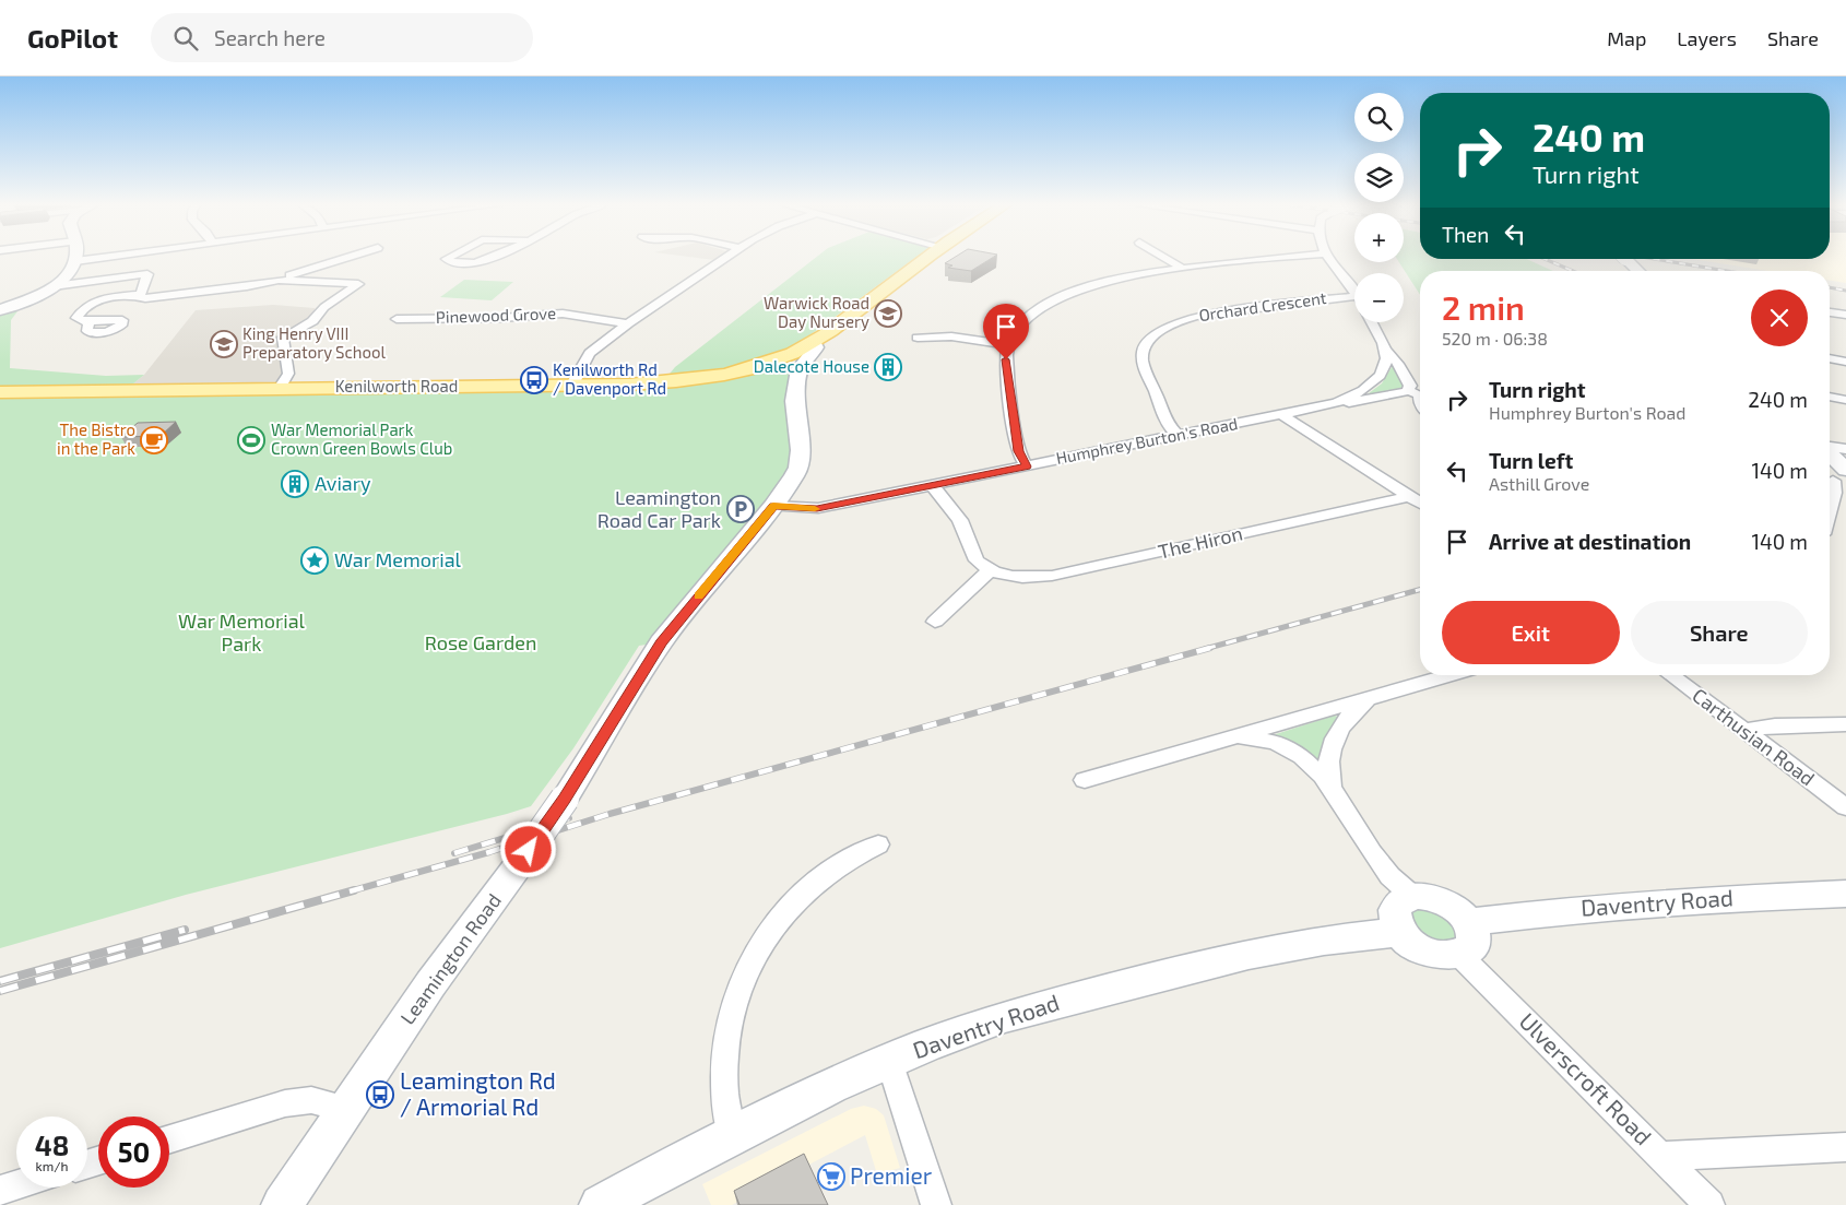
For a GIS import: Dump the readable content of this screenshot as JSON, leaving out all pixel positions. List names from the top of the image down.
{
  "streets": {
    "main road": ["Kenilworth Road", "Daventry Road", "Leamington Road"],
    "street": [
      "Orchard Crescent",
      "Pinewood Grove",
      "Humphrey Burton's Road",
      "The Hiron",
      "Carthusian Road",
      "Ulverscroft Road"
    ]
  },
  "crossings": [
    ["Orchard Crescent", "Humphrey Burton's Road"],
    ["Kenilworth Road", "Leamington Road"],
    ["Humphrey Burton's Road", "Leamington Road"],
    ["Daventry Road", "Ulverscroft Road"]
  ],
  "parks": ["War Memorial Park", "Rose Garden"],
  "places": {
    "school or university": ["Warwick Road Day Nursery", "King Henry VIII Preparatory School"],
    "building": ["Dalecote House", "Aviary"],
    "bus stop": ["Kenilworth Rd / Davenport Rd", "Leamington Rd / Armorial Rd"],
    "cafe": ["The Bistro in the Park"],
    "sports": ["War Memorial Park Crown Green Bowls Club"],
    "parking": ["Leamington Road Car Park"],
    "place": ["War Memorial"],
    "supermarket": ["Premier"]
  },
  "page": {
    "header": "GoPilot",
    "search": "Search here",
    "nav": ["Map", "Layers", "Share"],
    "map_buttons": ["+", "−"],
    "turn": ["240 m", "Turn right"],
    "then": "Then",
    "heading": ["2 min", "520 m · 06:38"],
    "list": [
      {
        "name": "Turn right",
        "note": "Humphrey Burton's Road",
        "value": "240 m"
      },
      {
        "name": "Turn left",
        "note": "Asthill Grove",
        "value": "140 m"
      },
      {
        "name": "Arrive at destination",
        "value": "140 m"
      }
    ],
    "buttons": ["Exit", "Share"],
    "speed": "48 km/h",
    "limit": "50"
  }
}
